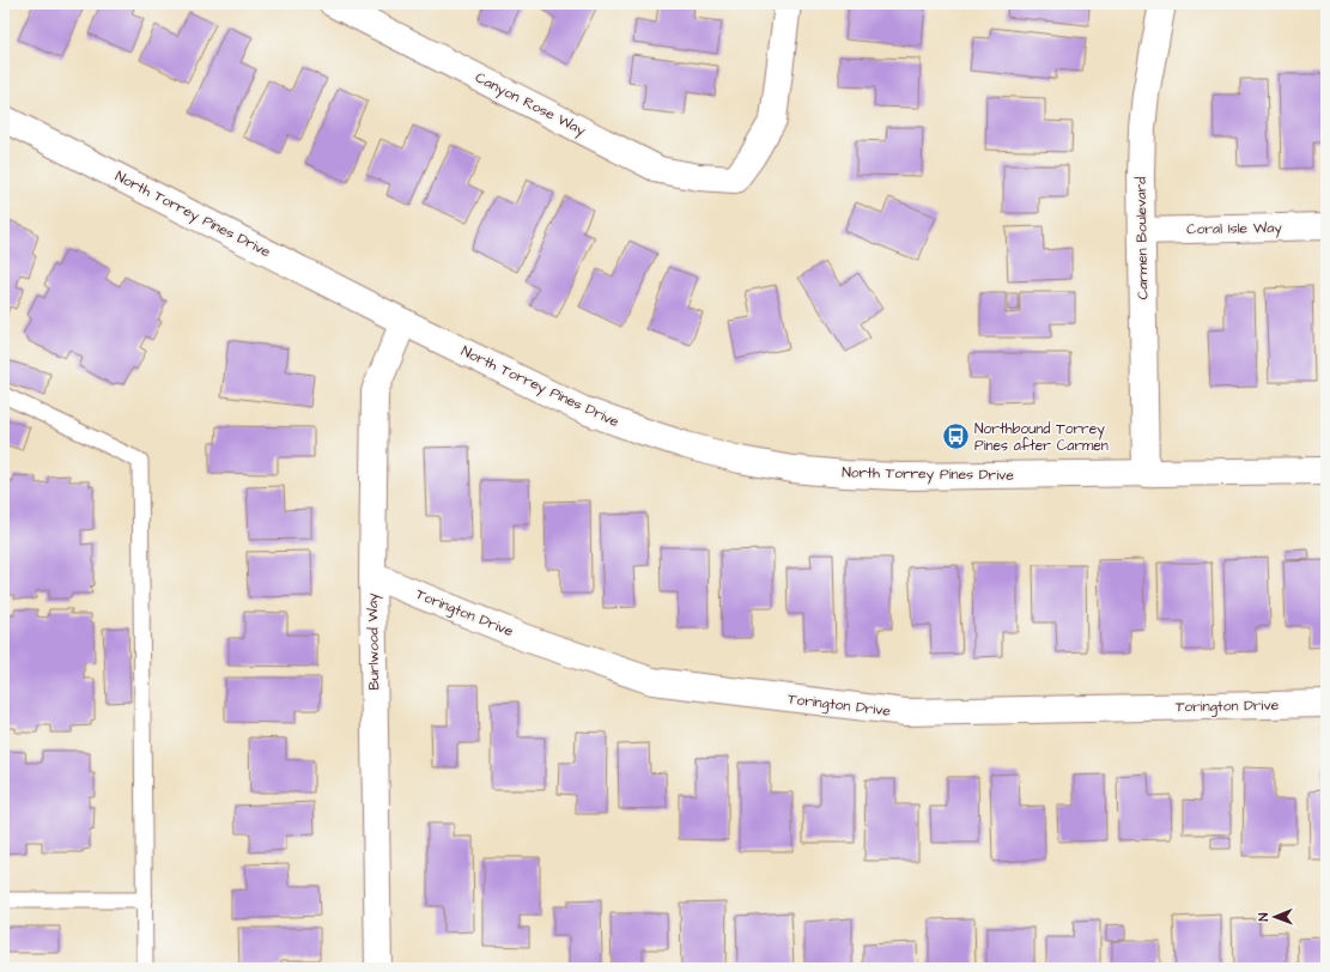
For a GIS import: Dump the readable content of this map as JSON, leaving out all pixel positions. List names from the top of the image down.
{
  "streets": {
    "street": [
      "Canyon Rose Way",
      "North Torrey Pines Drive",
      "Coral Isle Way",
      "Carmen Boulevard",
      "Torington Drive",
      "Burlwood Way"
    ]
  },
  "crossings": [
    ["North Torrey Pines Drive", "Carmen Boulevard"],
    ["North Torrey Pines Drive", "Burlwood Way"],
    ["Coral Isle Way", "Carmen Boulevard"],
    ["Torington Drive", "Burlwood Way"]
  ],
  "places": {
    "bus stop": ["Northbound Torrey Pines after Carmen"]
  },
  "north": "left"
}
